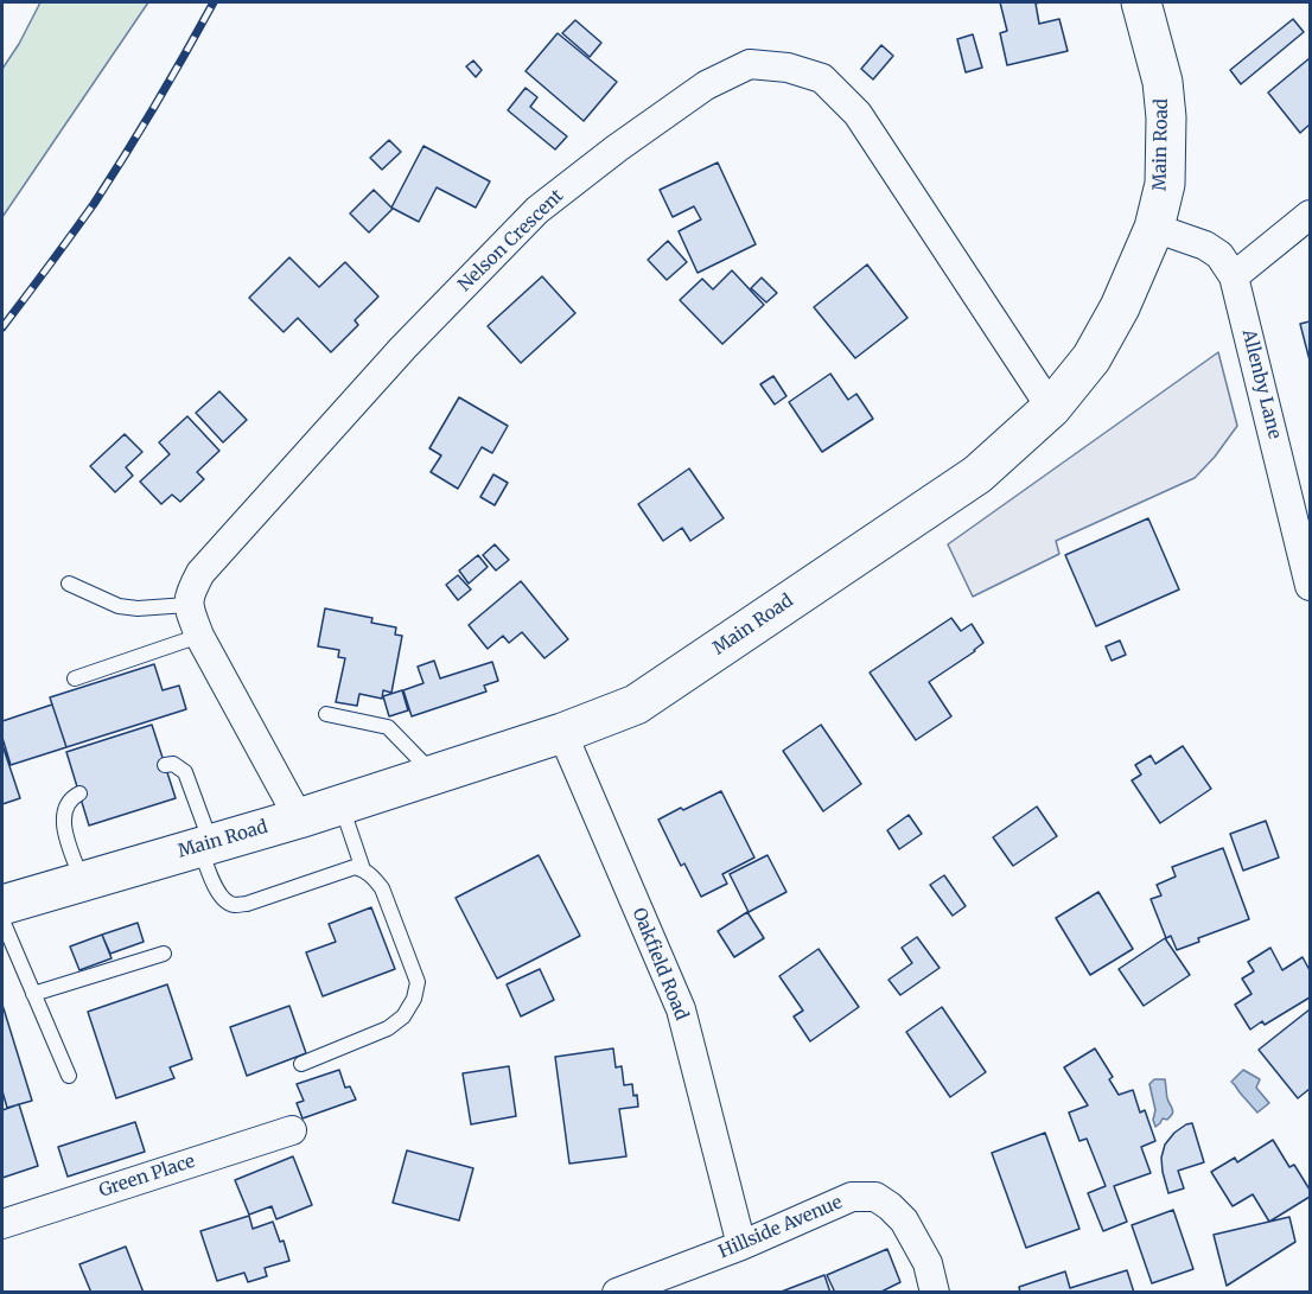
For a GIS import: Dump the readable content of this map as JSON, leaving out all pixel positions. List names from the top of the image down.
{
  "streets": {
    "main road": ["Main Road"],
    "street": [
      "Nelson Crescent",
      "Allenby Lane",
      "Oakfield Road",
      "Green Place",
      "Hillside Avenue"
    ]
  },
  "crossings": [
    ["Main Road", "Nelson Crescent"],
    ["Main Road", "Allenby Lane"],
    ["Main Road", "Oakfield Road"],
    ["Oakfield Road", "Hillside Avenue"]
  ]
}
